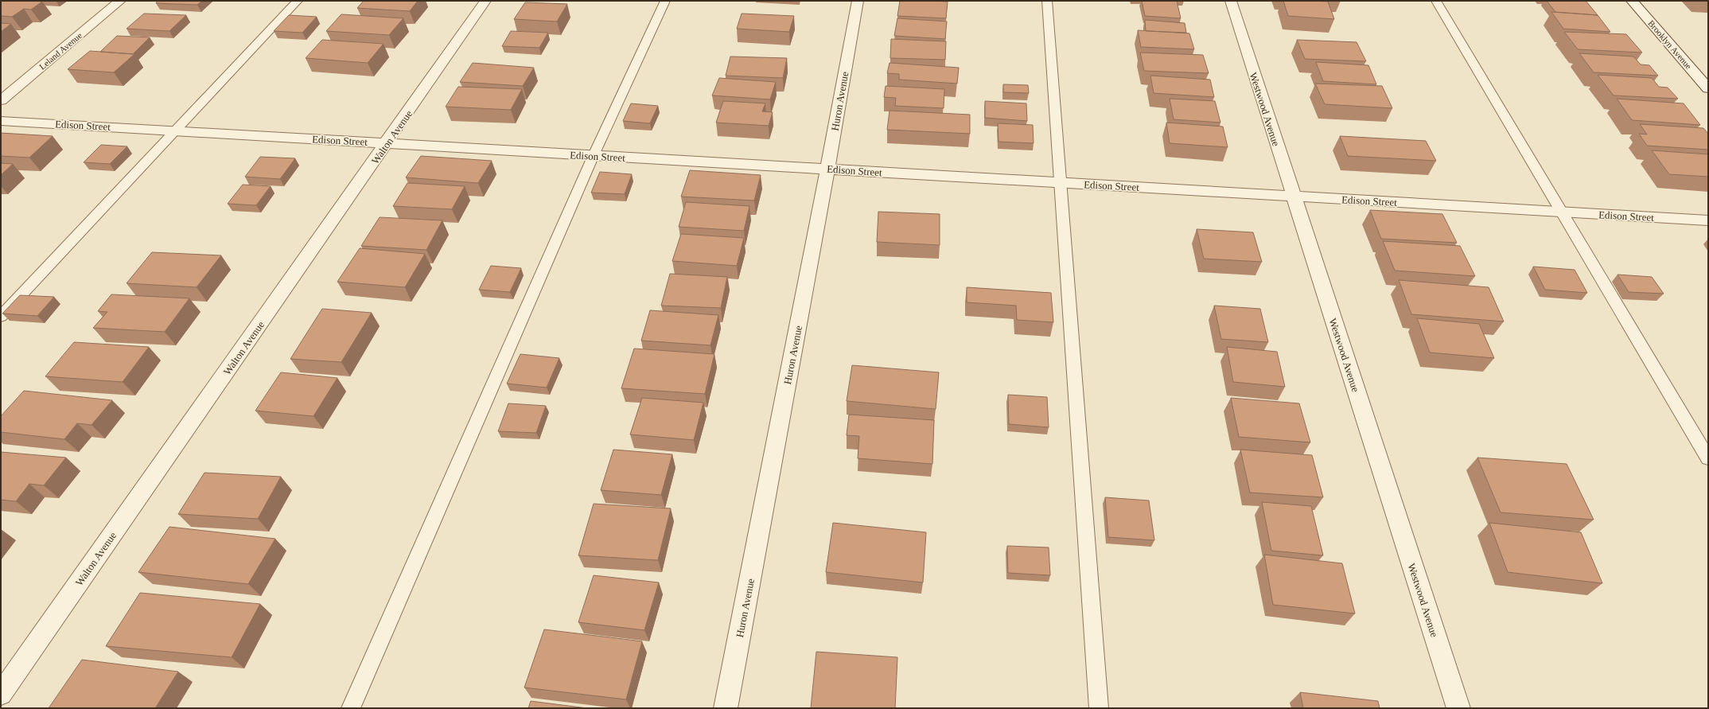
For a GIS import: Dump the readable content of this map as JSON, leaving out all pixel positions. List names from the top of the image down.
{
  "streets": {
    "street": [
      "Brooklyn Avenue",
      "Leland Avenue",
      "Huron Avenue",
      "Westwood Avenue",
      "Edison Street",
      "Walton Avenue"
    ]
  },
  "crossings": [
    ["Huron Avenue", "Edison Street"],
    ["Westwood Avenue", "Edison Street"],
    ["Edison Street", "Walton Avenue"]
  ]
}
